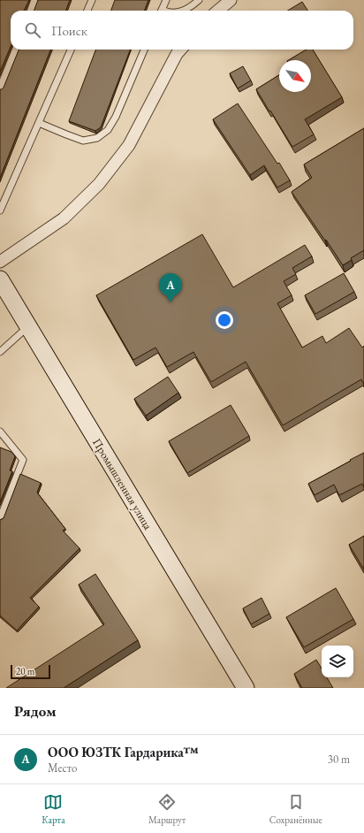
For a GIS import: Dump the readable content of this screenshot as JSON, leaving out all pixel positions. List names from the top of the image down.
{
  "streets": {
    "street": ["Промышленная улица"]
  },
  "scale_bar": "20 m",
  "north": "bottom right",
  "page": {
    "search": "Поиск",
    "pins": "A",
    "scale": "20 m",
    "heading": "Рядом",
    "list": [
      {
        "mark": "A",
        "name": "ООО ЮЗТК Гардарика™",
        "note": "Место",
        "value": "30 m"
      }
    ],
    "nav": ["Карта", "Маршрут", "Сохранённые"]
  }
}
